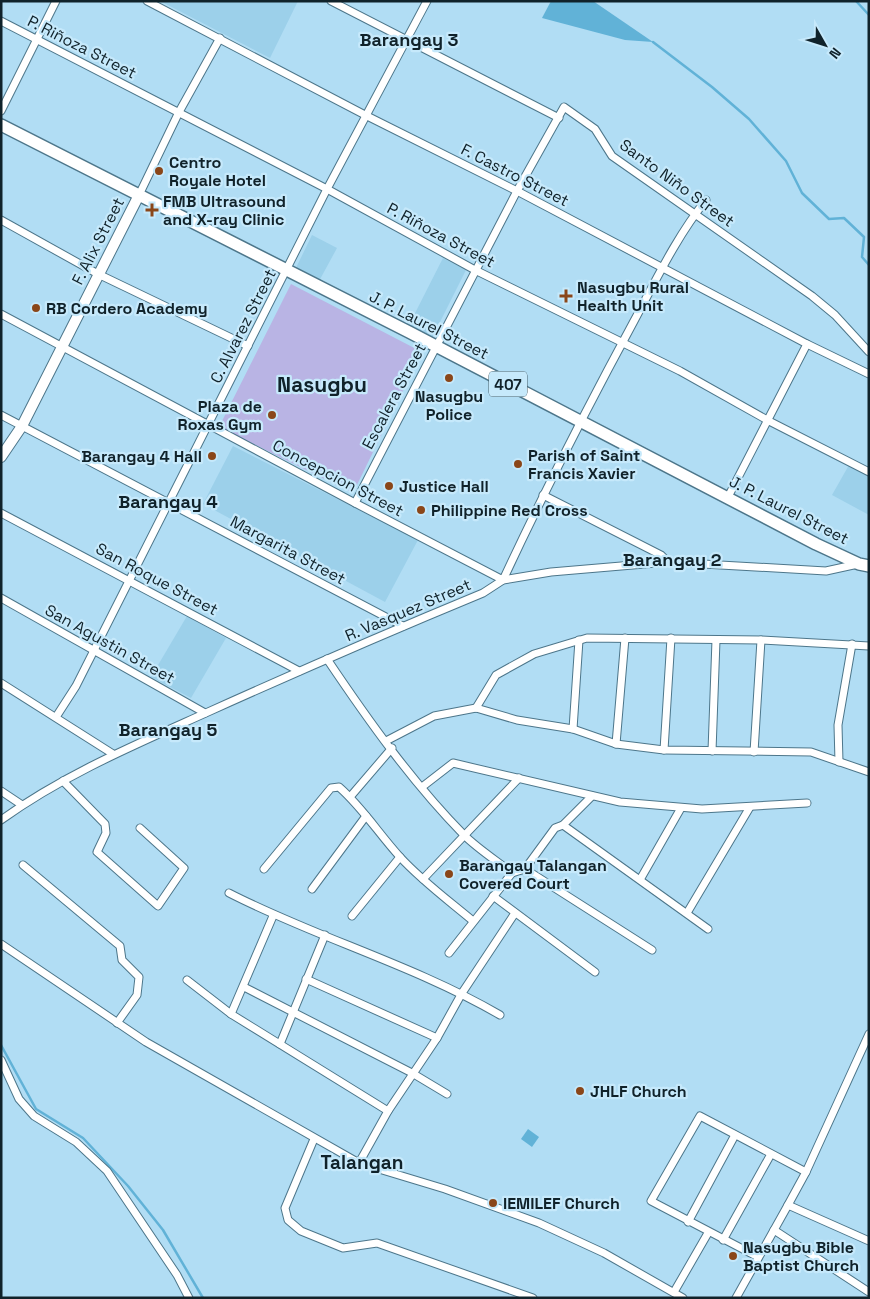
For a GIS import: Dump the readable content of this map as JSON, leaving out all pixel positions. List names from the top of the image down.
{
  "streets": {
    "main road": ["F. Alix Street", "J. P. Laurel Street", "407"],
    "street": [
      "P. Riñoza Street",
      "F. Castro Street",
      "Santo Niño Street",
      "C. Alvarez Street",
      "Escalera Street",
      "Concepcion Street",
      "Margarita Street",
      "San Roque Street",
      "R. Vasquez Street",
      "San Agustin Street"
    ]
  },
  "crossings": [
    ["P. Riñoza Street", "F. Alix Street"],
    ["P. Riñoza Street", "C. Alvarez Street"],
    ["P. Riñoza Street", "Escalera Street"],
    ["F. Castro Street", "F. Alix Street"],
    ["F. Castro Street", "C. Alvarez Street"],
    ["F. Castro Street", "Escalera Street"],
    ["Santo Niño Street", "Escalera Street"],
    ["F. Alix Street", "J. P. Laurel Street"],
    ["F. Alix Street", "Concepcion Street"],
    ["F. Alix Street", "Margarita Street"],
    ["J. P. Laurel Street", "C. Alvarez Street"],
    ["J. P. Laurel Street", "Escalera Street"],
    ["J. P. Laurel Street", "R. Vasquez Street"],
    ["C. Alvarez Street", "Concepcion Street"],
    ["C. Alvarez Street", "Margarita Street"],
    ["C. Alvarez Street", "San Roque Street"],
    ["C. Alvarez Street", "San Agustin Street"],
    ["Escalera Street", "Concepcion Street"],
    ["Concepcion Street", "R. Vasquez Street"],
    ["Margarita Street", "R. Vasquez Street"],
    ["San Roque Street", "R. Vasquez Street"],
    ["R. Vasquez Street", "San Agustin Street"]
  ],
  "districts": [
    "Barangay 3",
    "Nasugbu",
    "Barangay 4",
    "Barangay 2",
    "Barangay 5",
    "Talangan"
  ],
  "places": {
    "other": [
      "Centro Royale Hotel",
      "RB Cordero Academy",
      "Nasugbu Police",
      "Plaza de Roxas Gym",
      "Barangay 4 Hall",
      "Parish of Saint Francis Xavier",
      "Justice Hall",
      "Philippine Red Cross",
      "Barangay Talangan Covered Court",
      "JHLF Church",
      "IEMILEF Church",
      "Nasugbu Bible Baptist Church"
    ],
    "health": ["FMB Ultrasound and X-ray Clinic", "Nasugbu Rural Health Unit"]
  },
  "north": "bottom right"
}
